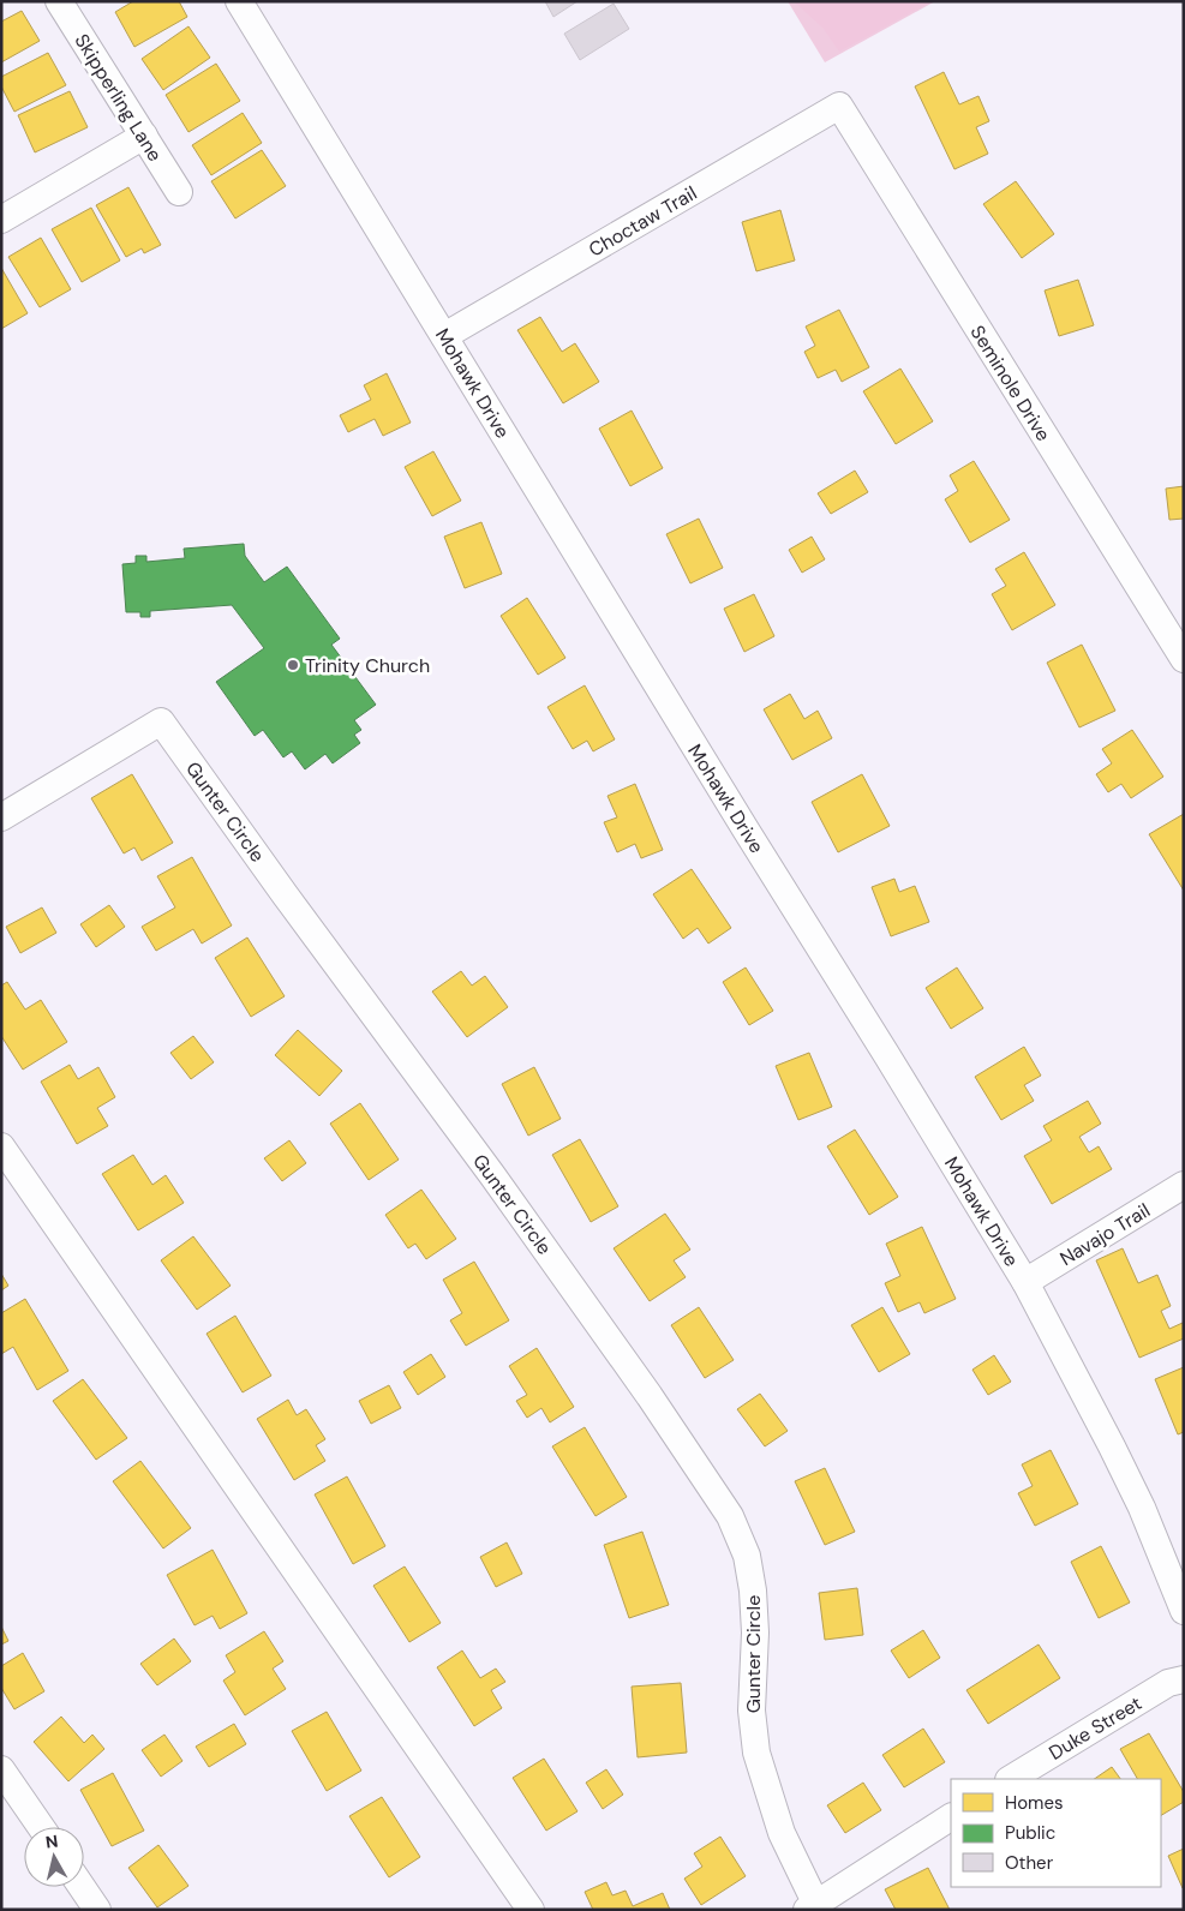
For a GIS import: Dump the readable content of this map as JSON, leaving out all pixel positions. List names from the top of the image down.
{
  "streets": {
    "street": [
      "Skipperling Lane",
      "Choctaw Trail",
      "Mohawk Drive",
      "Seminole Drive",
      "Gunter Circle",
      "Navajo Trail",
      "Duke Street"
    ]
  },
  "crossings": [
    ["Choctaw Trail", "Mohawk Drive"],
    ["Choctaw Trail", "Seminole Drive"],
    ["Mohawk Drive", "Navajo Trail"]
  ],
  "places": ["Trinity Church"],
  "legend": ["Homes", "Public", "Other"],
  "north": "top"
}
